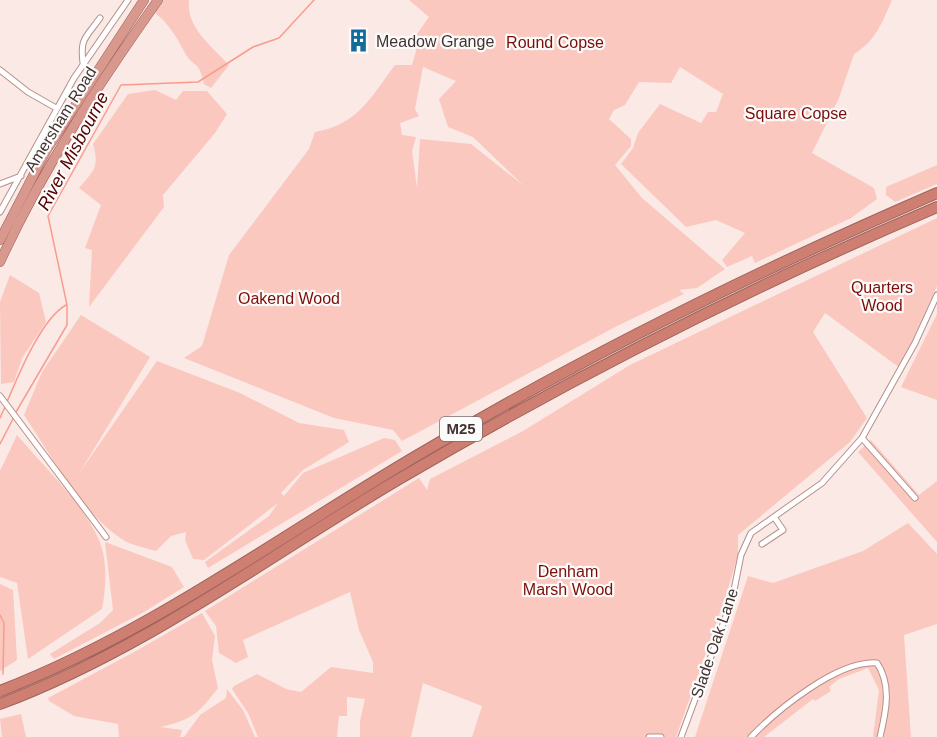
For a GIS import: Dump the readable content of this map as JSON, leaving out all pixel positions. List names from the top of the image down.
{
  "streets": {
    "highway": ["Amersham Road", "M25"],
    "street": ["Slade Oak Lane"]
  },
  "water": ["River Misbourne"],
  "parks": [
    "Round Copse",
    "Square Copse",
    "Quarters Wood",
    "Oakend Wood",
    "Denham Marsh Wood"
  ],
  "places": {
    "building": ["Meadow Grange"]
  }
}
